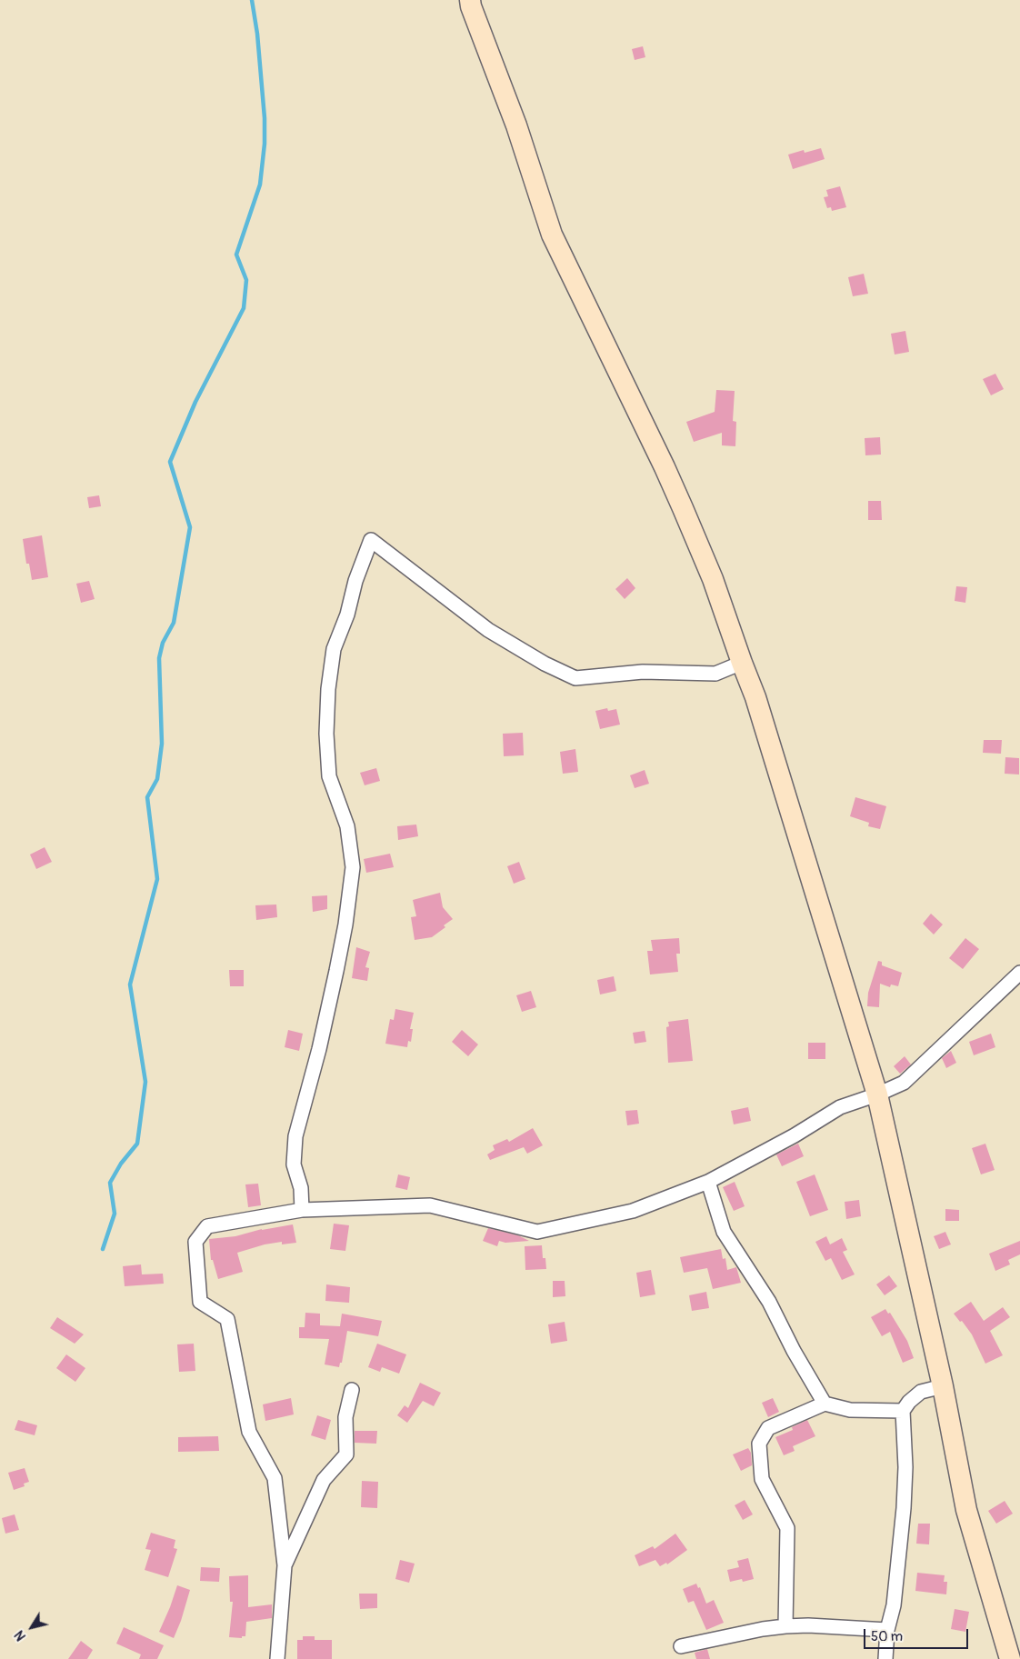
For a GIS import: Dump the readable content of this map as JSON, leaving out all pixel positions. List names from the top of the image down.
{
  "scale_bar": "50 m",
  "north": "bottom left"
}
